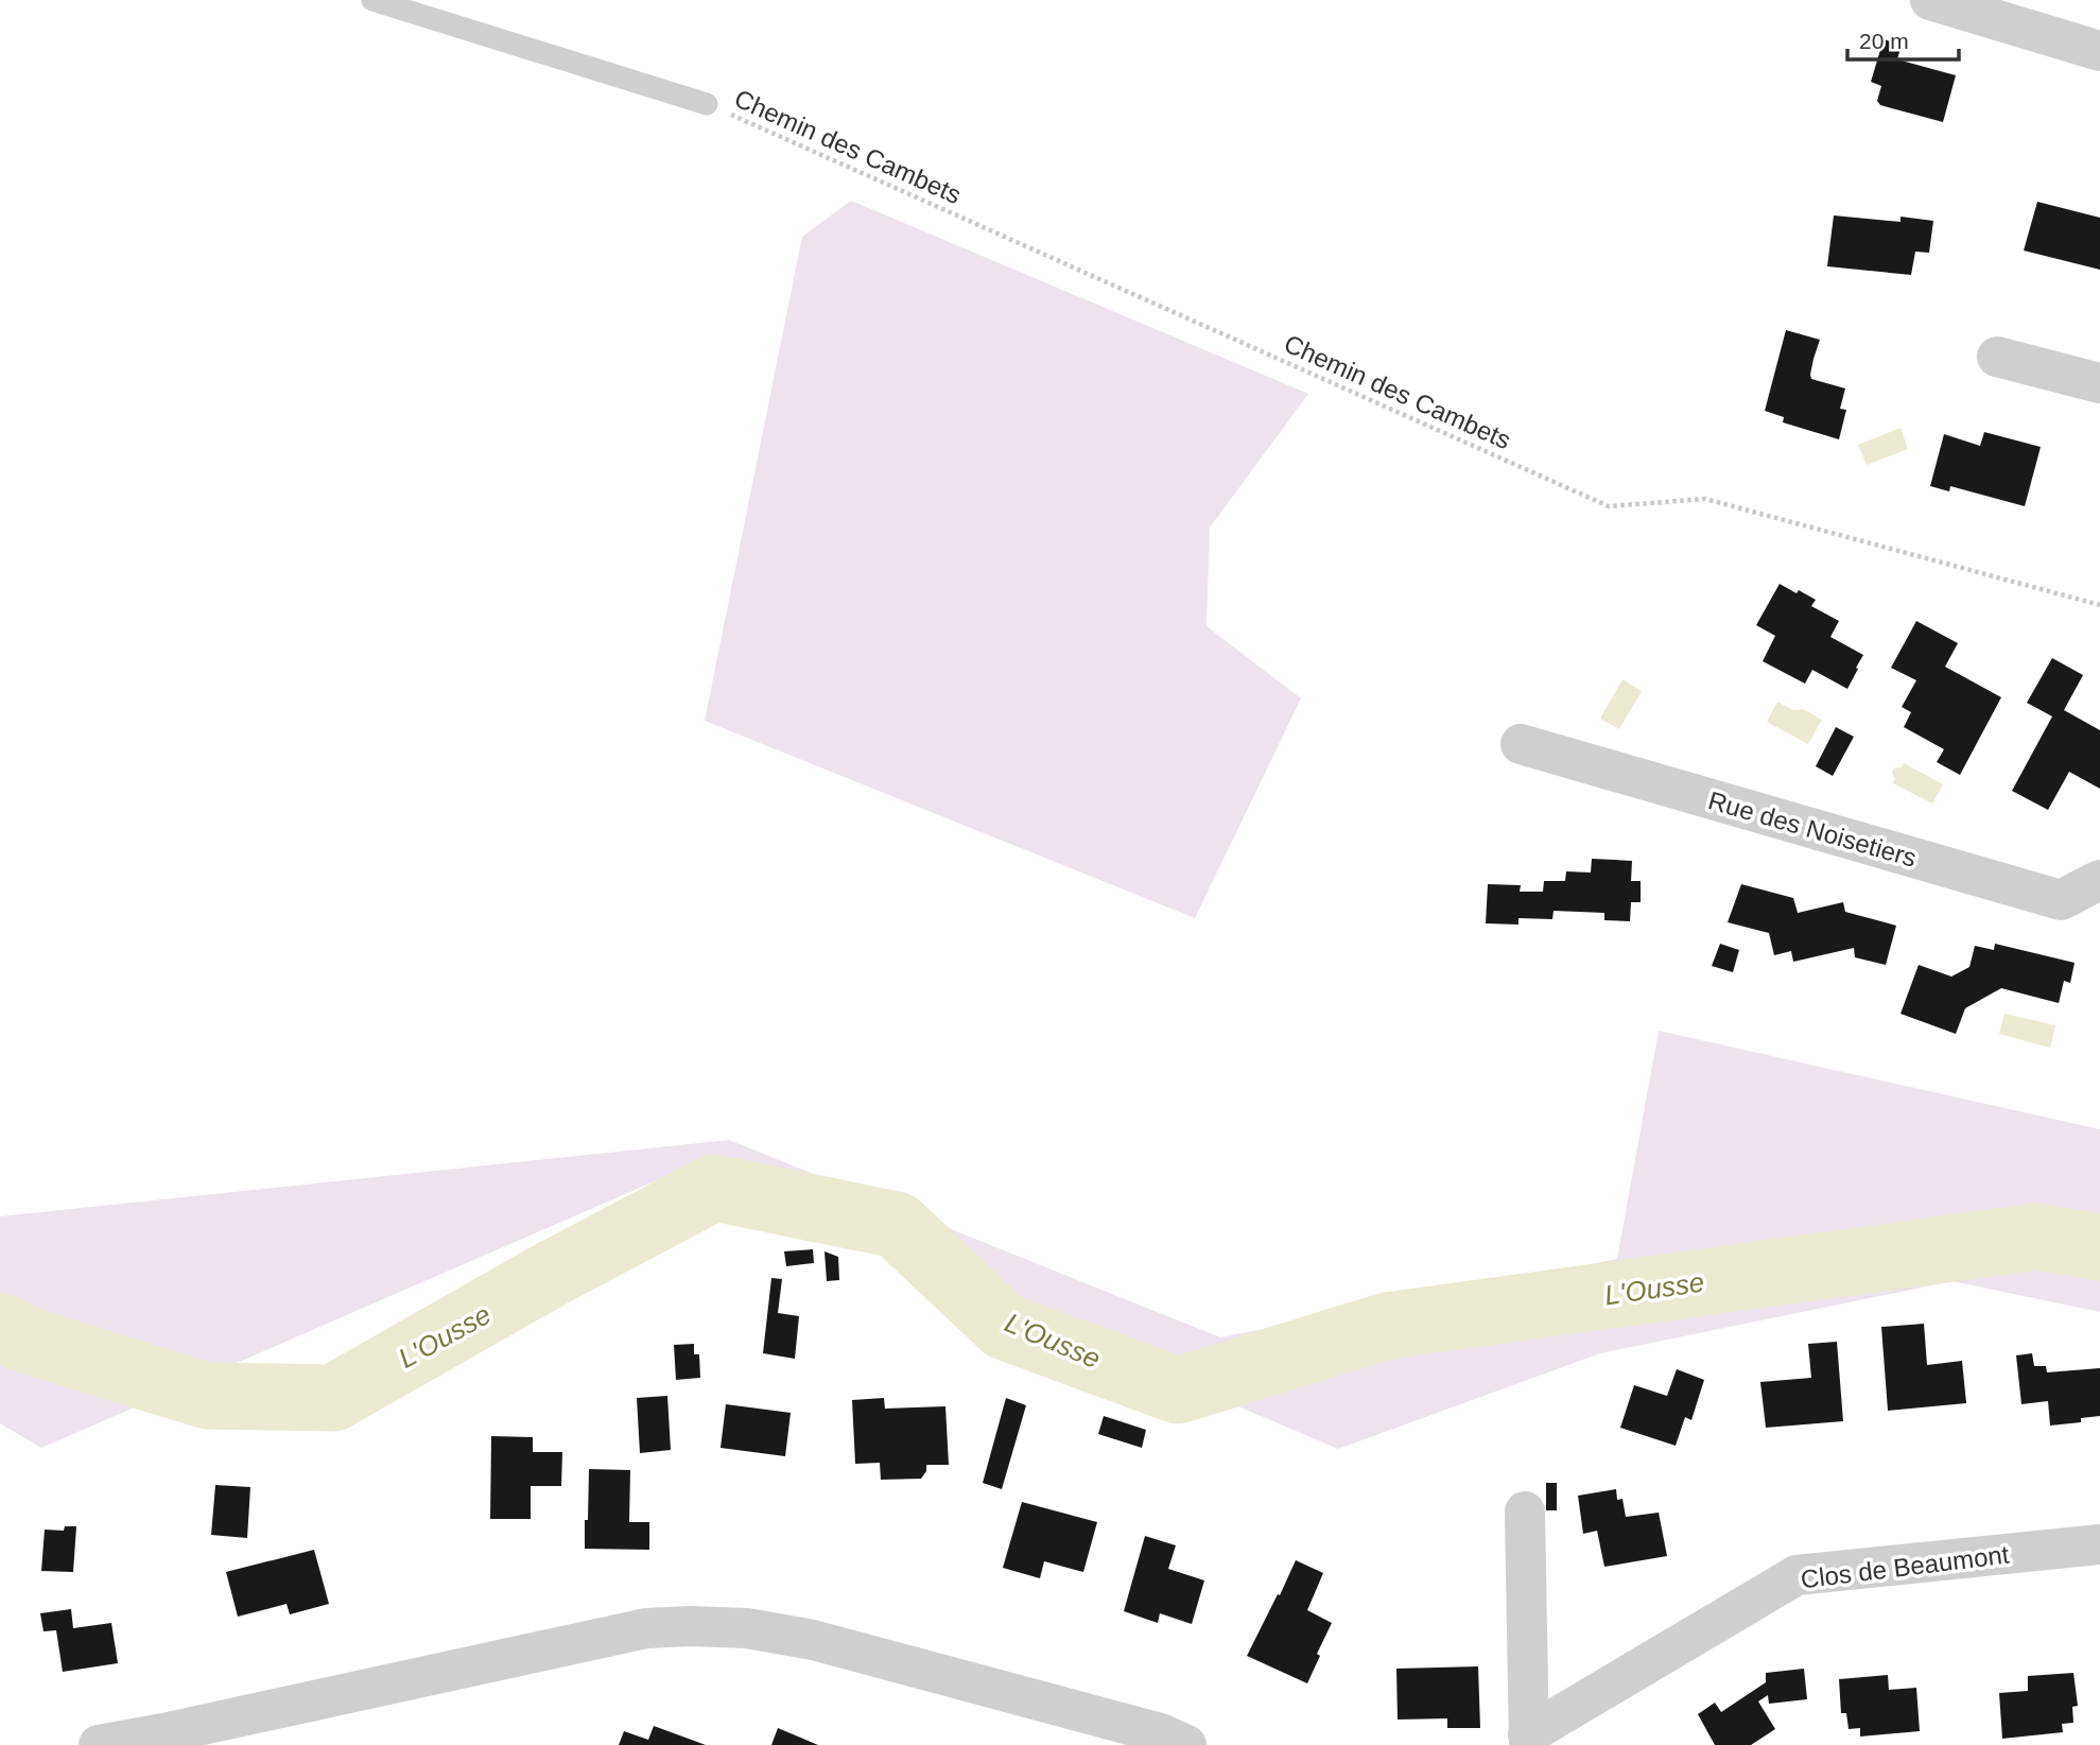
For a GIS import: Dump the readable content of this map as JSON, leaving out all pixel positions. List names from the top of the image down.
{
  "streets": {
    "street": ["Rue des Noisetiers", "Clos de Beaumont"],
    "path": ["Chemin des Cambets"]
  },
  "water": ["L'Ousse"],
  "scale_bar": "20 m"
}
